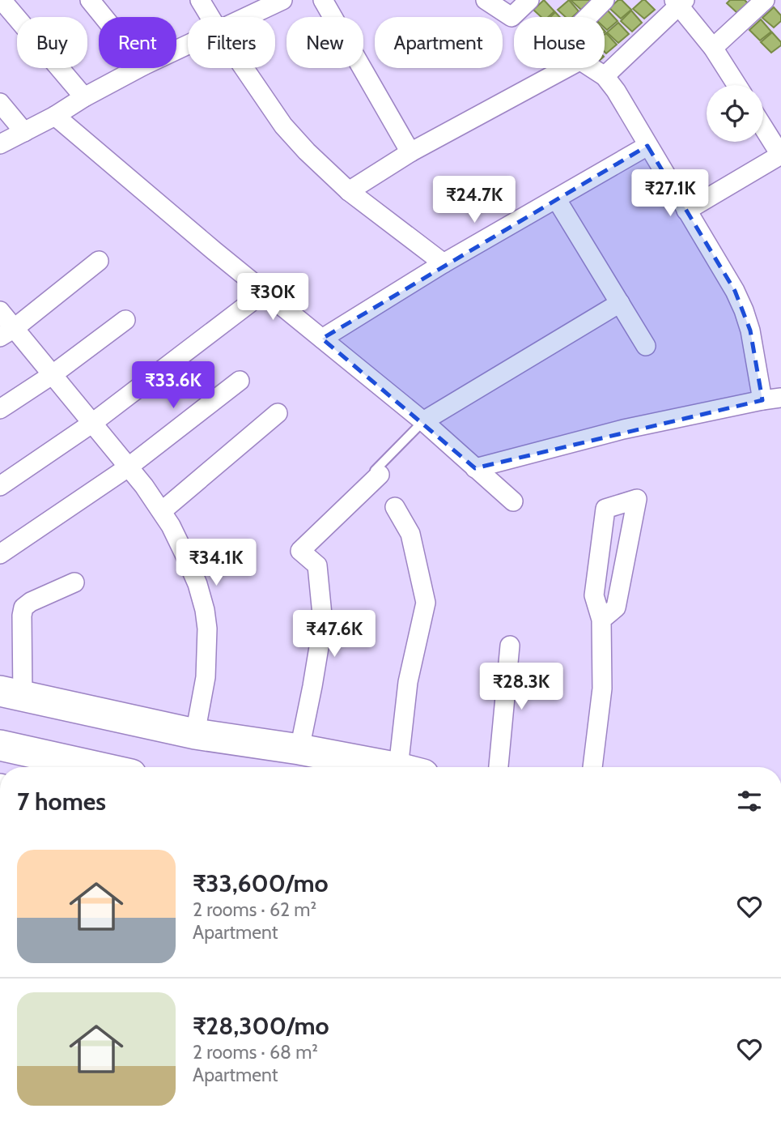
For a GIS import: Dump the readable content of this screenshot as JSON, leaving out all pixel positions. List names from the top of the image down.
{
  "page": {
    "chip": [
      "Buy",
      "Rent",
      "Filters",
      "New",
      "Apartment",
      "House"
    ],
    "price": [
      "₹27.1K",
      "₹24.7K",
      "₹30K",
      "₹33.6K",
      "₹34.1K",
      "₹47.6K",
      "₹28.3K"
    ],
    "heading": "7 homes",
    "list": [
      {
        "name": "₹33,600/mo",
        "note": "2 rooms · 62 m² · Apartment"
      },
      {
        "name": "₹28,300/mo",
        "note": "2 rooms · 68 m² · Apartment"
      }
    ]
  }
}
